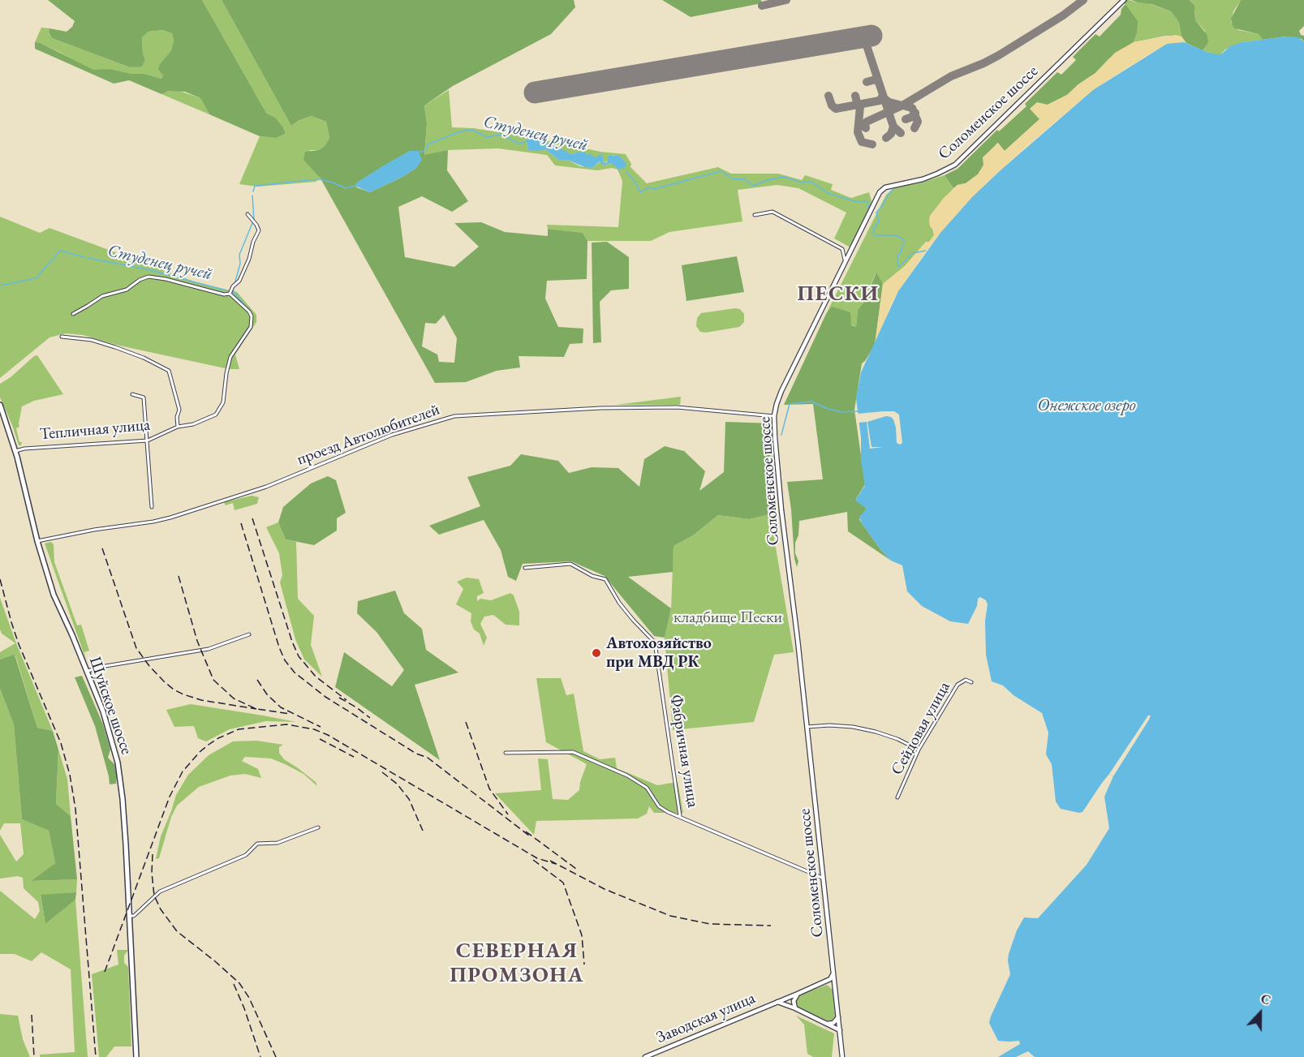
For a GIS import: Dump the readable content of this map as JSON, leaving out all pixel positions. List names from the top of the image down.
{
  "streets": {
    "main road": ["Соломенское шоссе", "Шуйское шоссе", "Заводская улица"],
    "street": [
      "Тепличная улица",
      "проезд Автолюбителей",
      "Сейдовая улица",
      "Фабричная улица"
    ]
  },
  "crossings": [
    ["Соломенское шоссе", "проезд Автолюбителей"],
    ["Соломенское шоссе", "Фабричная улица"],
    ["Тепличная улица", "Шуйское шоссе"],
    ["проезд Автолюбителей", "Шуйское шоссе"]
  ],
  "districts": ["ПЕСКИ", "СЕВЕРНАЯ ПРОМЗОНА"],
  "water": ["Студенец ручей", "Онежское озеро"],
  "parks": ["кладбище Пески"],
  "places": ["Автохозяйство при МВД РК"],
  "north": "top"
}
